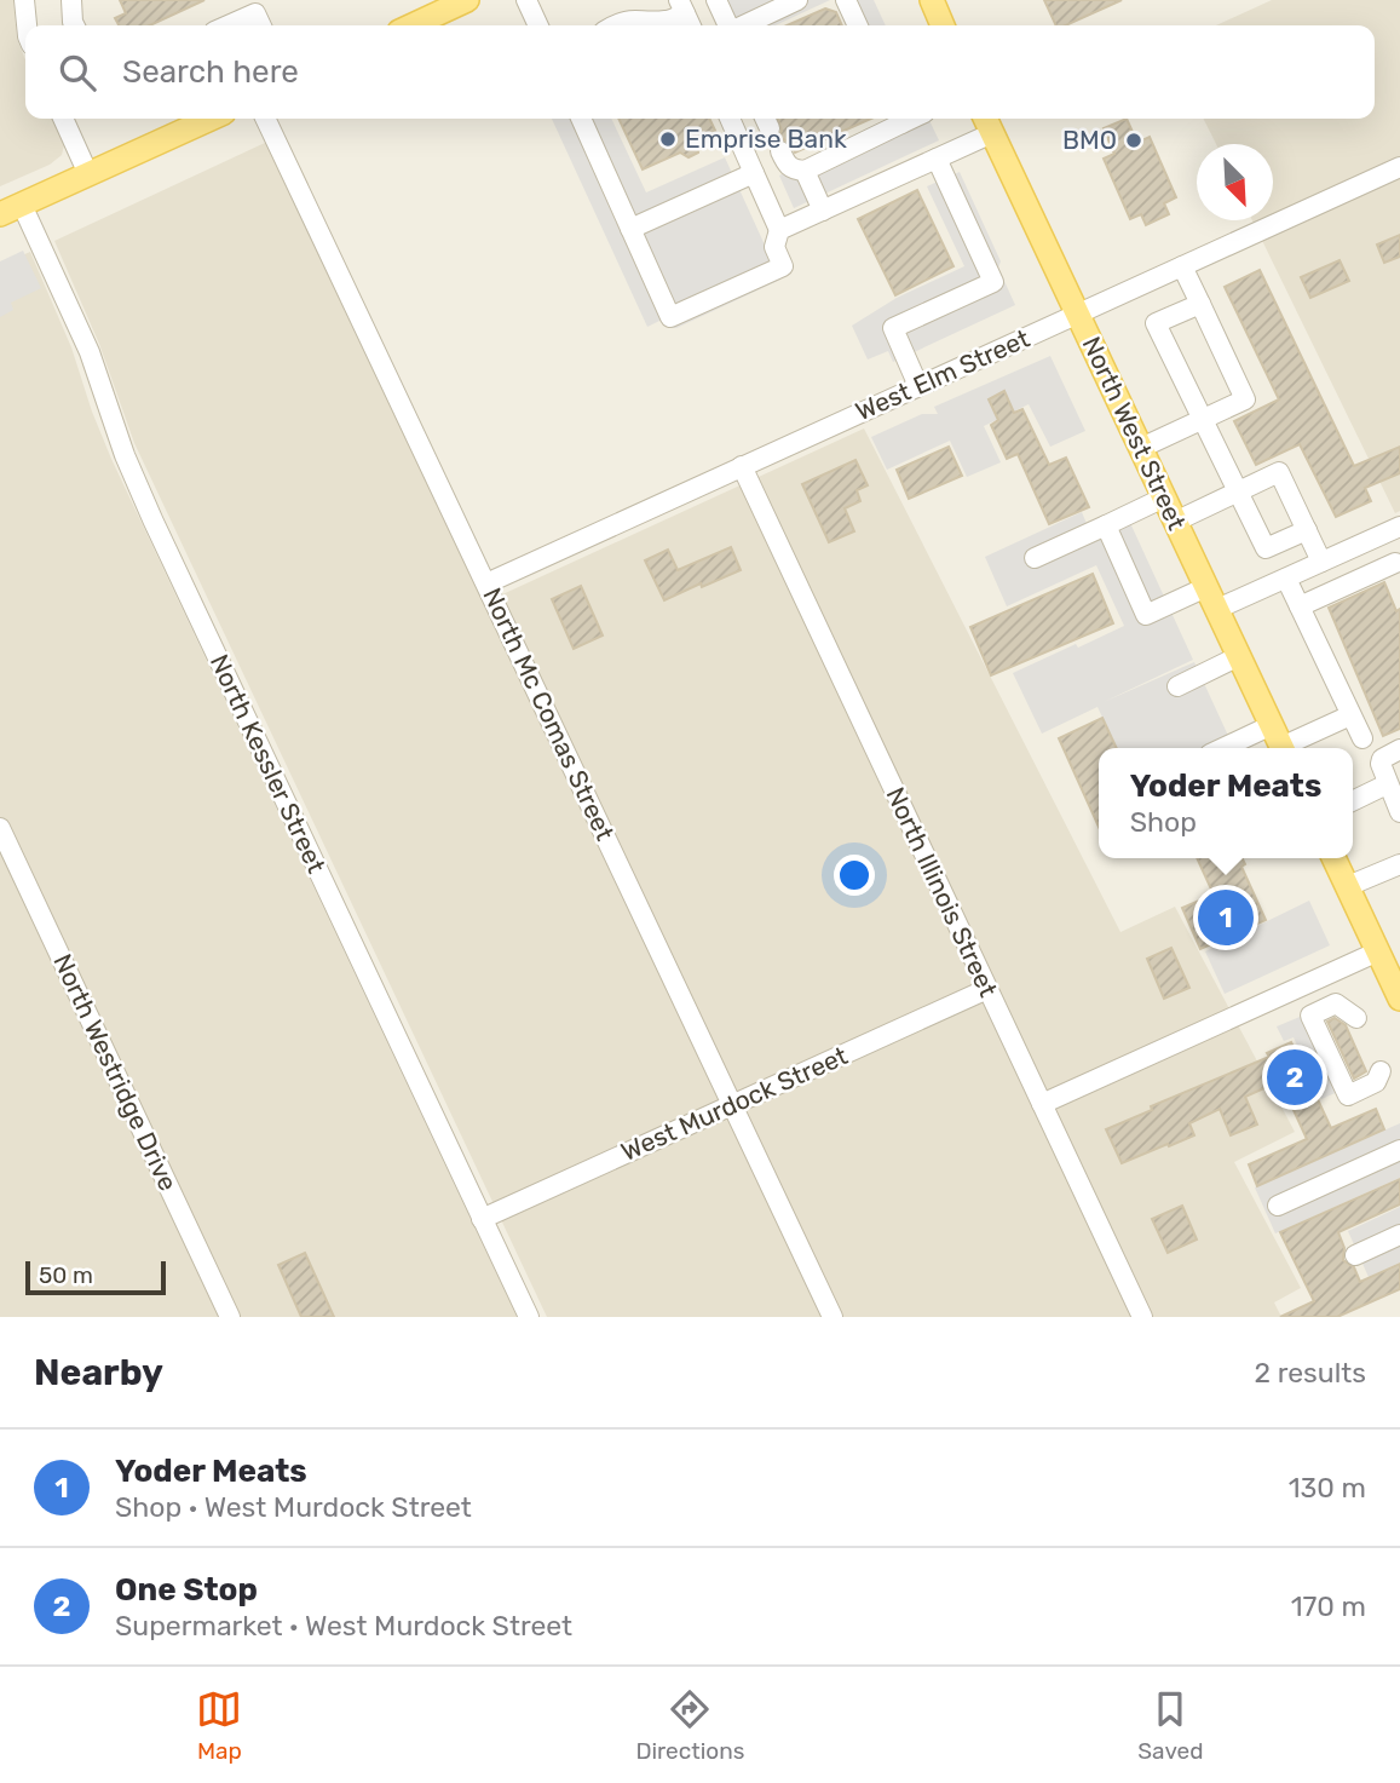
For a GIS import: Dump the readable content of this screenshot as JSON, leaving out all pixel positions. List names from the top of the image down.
{
  "streets": {
    "main road": ["North West Street"],
    "street": [
      "West Elm Street",
      "North Mc Comas Street",
      "North Kessler Street",
      "North Illinois Street",
      "North Westridge Drive",
      "West Murdock Street"
    ]
  },
  "crossings": [
    ["West Elm Street", "North West Street"],
    ["West Elm Street", "North Mc Comas Street"],
    ["West Elm Street", "North Illinois Street"],
    ["North Mc Comas Street", "West Murdock Street"],
    ["North Kessler Street", "West Murdock Street"],
    ["North Illinois Street", "West Murdock Street"]
  ],
  "places": ["Emprise Bank", "BMO"],
  "scale_bar": "50 m",
  "north": "bottom right",
  "page": {
    "search": "Search here",
    "popup": ["Yoder Meats", "Shop"],
    "pins": ["1", "2"],
    "scale": "50 m",
    "heading": ["Nearby", "2 results"],
    "list": [
      {
        "mark": "1",
        "name": "Yoder Meats",
        "note": "Shop · West Murdock Street",
        "value": "130 m"
      },
      {
        "mark": "2",
        "name": "One Stop",
        "note": "Supermarket · West Murdock Street",
        "value": "170 m"
      }
    ],
    "nav": ["Map", "Directions", "Saved"]
  }
}
